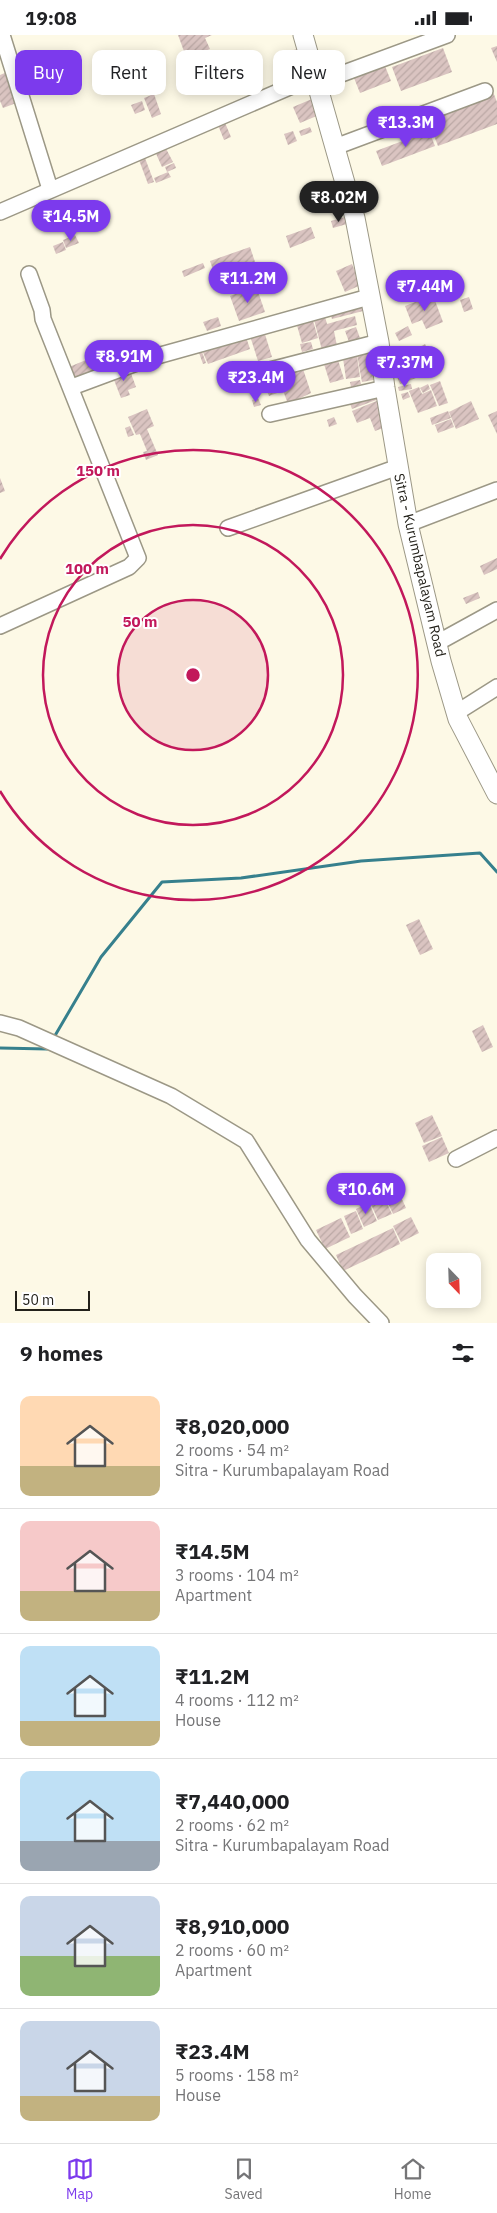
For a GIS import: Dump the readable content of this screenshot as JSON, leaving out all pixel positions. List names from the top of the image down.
{
  "streets": {
    "main road": ["Sitra - Kurumbapalayam Road"]
  },
  "scale_bar": "50 m",
  "north": "bottom right",
  "page": {
    "status": "19:08",
    "chip": [
      "Buy",
      "Rent",
      "Filters",
      "New"
    ],
    "price": [
      "₹13.3M",
      "₹8.02M",
      "₹14.5M",
      "₹11.2M",
      "₹7.44M",
      "₹8.91M",
      "₹7.37M",
      "₹23.4M",
      "₹10.6M"
    ],
    "scale": "50 m",
    "heading": "9 homes",
    "list": [
      {
        "name": "₹8,020,000",
        "note": "2 rooms · 54 m² · Sitra - Kurumbapalayam Road"
      },
      {
        "name": "₹14.5M",
        "note": "3 rooms · 104 m² · Apartment"
      },
      {
        "name": "₹11.2M",
        "note": "4 rooms · 112 m² · House"
      },
      {
        "name": "₹7,440,000",
        "note": "2 rooms · 62 m² · Sitra - Kurumbapalayam Road"
      },
      {
        "name": "₹8,910,000",
        "note": "2 rooms · 60 m² · Apartment"
      },
      {
        "name": "₹23.4M",
        "note": "5 rooms · 158 m² · House"
      }
    ],
    "tabs": ["Map", "Saved", "Home"]
  },
  "rings": ["150 m", "100 m", "50 m"]
}
